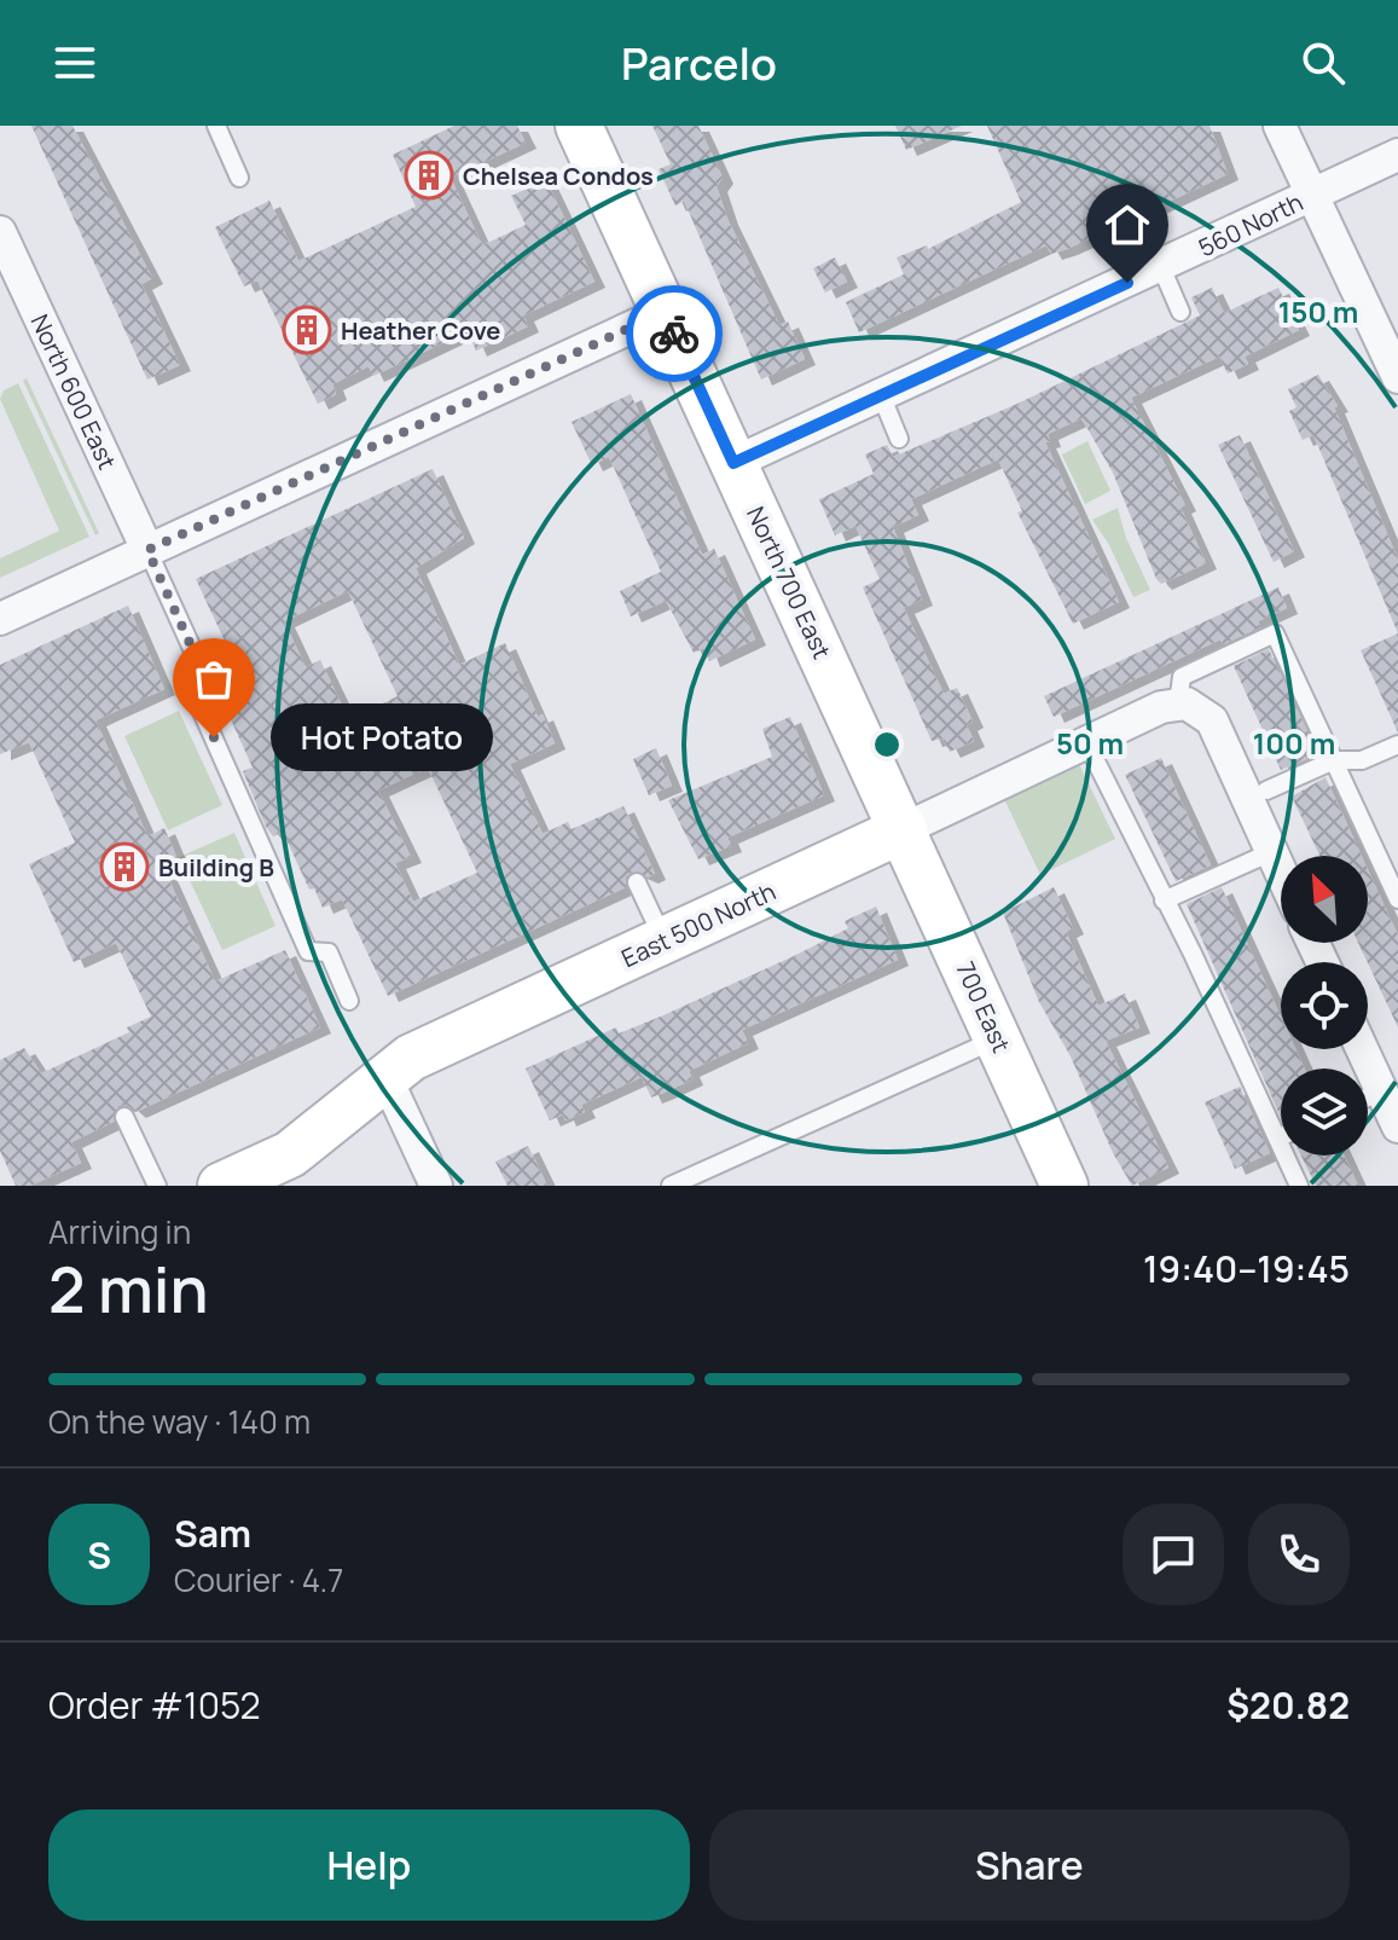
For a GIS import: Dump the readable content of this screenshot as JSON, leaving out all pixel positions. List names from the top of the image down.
{
  "streets": {
    "street": [
      "560 North",
      "North 600 East",
      "North 700 East",
      "East 500 North",
      "700 East"
    ]
  },
  "crossings": [
    ["560 North", "North 700 East"],
    ["North 700 East", "East 500 North"],
    ["North 700 East", "700 East"],
    ["East 500 North", "700 East"]
  ],
  "places": {
    "building": ["Chelsea Condos", "Heather Cove", "Building B"],
    "other": ["Hot Potato"]
  },
  "north": "top left",
  "page": {
    "header": "Parcelo",
    "bubble": "Hot Potato",
    "heading": ["2 min", "Arriving in", "19:40–19:45"],
    "panel": [
      "Sam",
      "Courier · 4.7",
      "Order #1052",
      "$20.82"
    ],
    "bar": "On the way · 140 m",
    "round": "S",
    "buttons": ["Help", "Share"]
  },
  "rings": ["150 m", "50 m", "100 m"]
}
